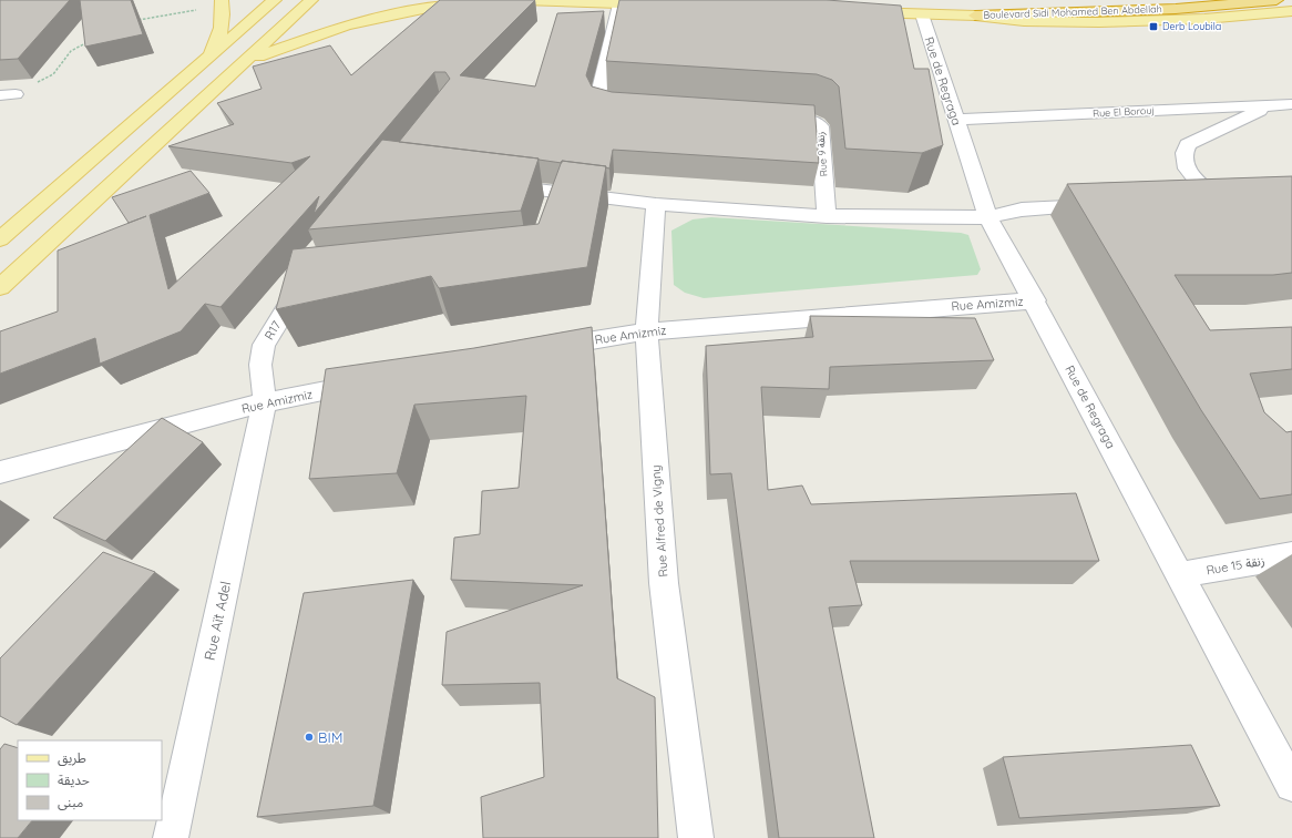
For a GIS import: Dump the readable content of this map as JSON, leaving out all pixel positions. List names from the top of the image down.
{
  "streets": {
    "highway": ["Boulevard Sidi Mohamed Ben Abdellah"],
    "street": [
      "Rue de Regraga",
      "Rue El Borouj",
      "Rue 9 زنقة",
      "Rue Amizmiz",
      "R17",
      "Rue Alfred de Vigny",
      "Rue 15 زنقة",
      "Rue Aït Adel"
    ]
  },
  "crossings": [
    ["Boulevard Sidi Mohamed Ben Abdellah", "Rue de Regraga"],
    ["Rue de Regraga", "Rue El Borouj"],
    ["Rue de Regraga", "Rue Amizmiz"],
    ["Rue de Regraga", "Rue 15 زنقة"],
    ["Rue Amizmiz", "R17"],
    ["Rue Amizmiz", "Rue Alfred de Vigny"],
    ["Rue Amizmiz", "Rue Aït Adel"],
    ["R17", "Rue Aït Adel"]
  ],
  "places": {
    "transit": ["Derb Loubila"],
    "other": ["BIM"]
  },
  "legend": ["طريق", "حديقة", "مبنى"]
}
